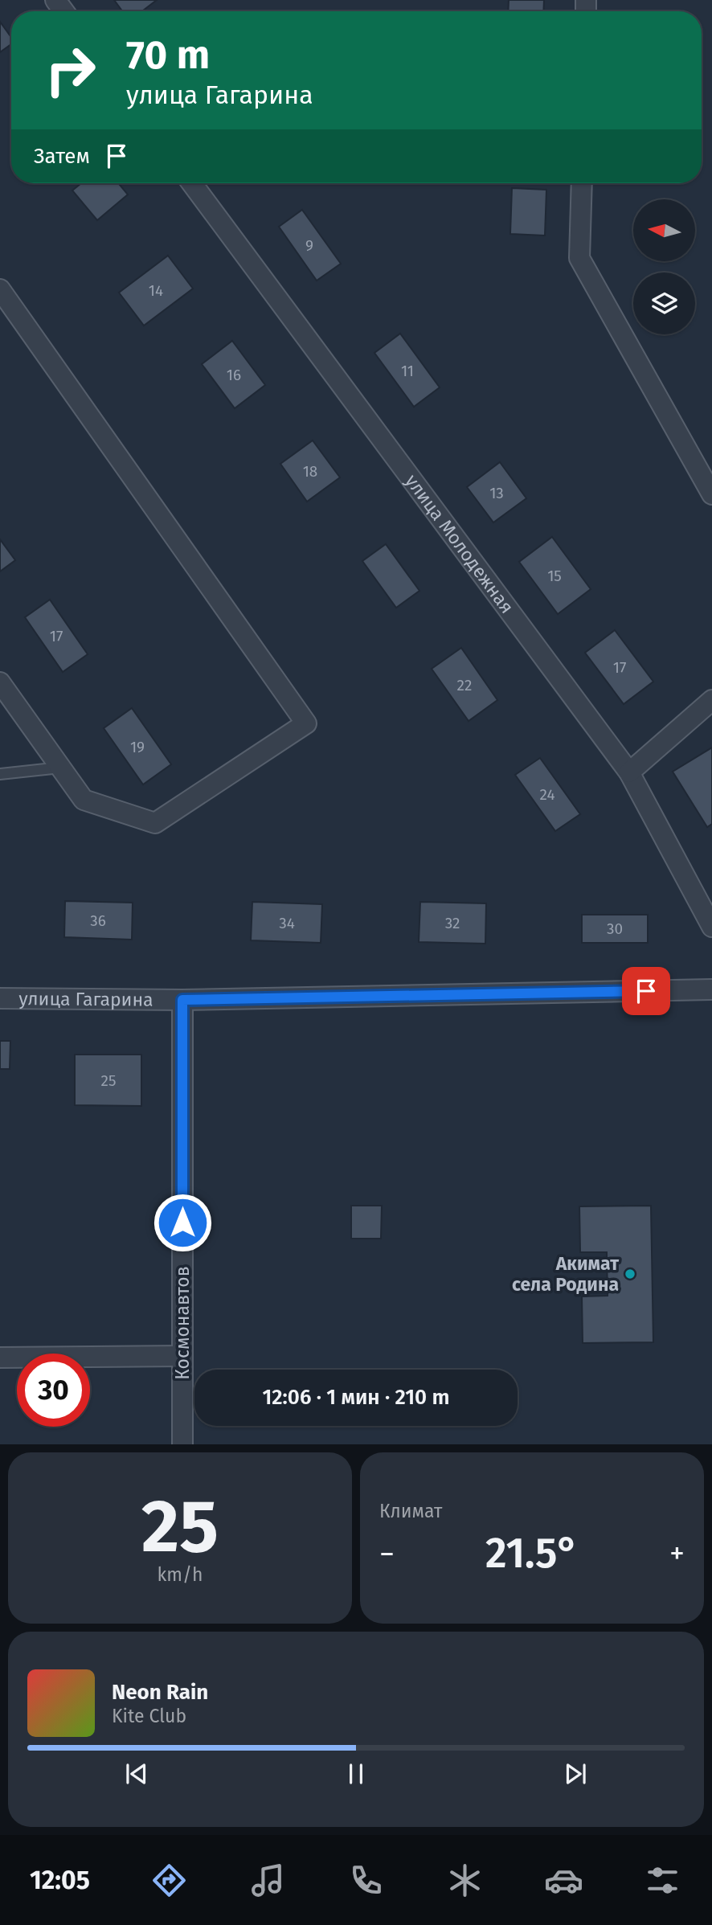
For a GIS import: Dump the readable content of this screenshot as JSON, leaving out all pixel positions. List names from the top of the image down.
{
  "streets": {
    "street": ["улица Молодежная", "улица Гагарина", "Космонавтов"]
  },
  "crossings": [
    ["улица Гагарина", "Космонавтов"]
  ],
  "places": ["Акимат села Родина"],
  "house_numbers": [
    "9",
    "14",
    "11",
    "16",
    "18",
    "13",
    "15",
    "17",
    "17",
    "22",
    "19",
    "24",
    "36",
    "34",
    "32",
    "30",
    "25"
  ],
  "north": "left",
  "page": {
    "turn": ["70 m", "улица Гагарина"],
    "then": "Затем",
    "limit": "30",
    "trip": "12:06 · 1 мин · 210 m",
    "tile": [
      ["25", "km/h"],
      "Климат"
    ],
    "heat": ["−", "21.5°", "+"],
    "song": ["Neon Rain", "Kite Club"],
    "tabs": "12:05"
  }
}
